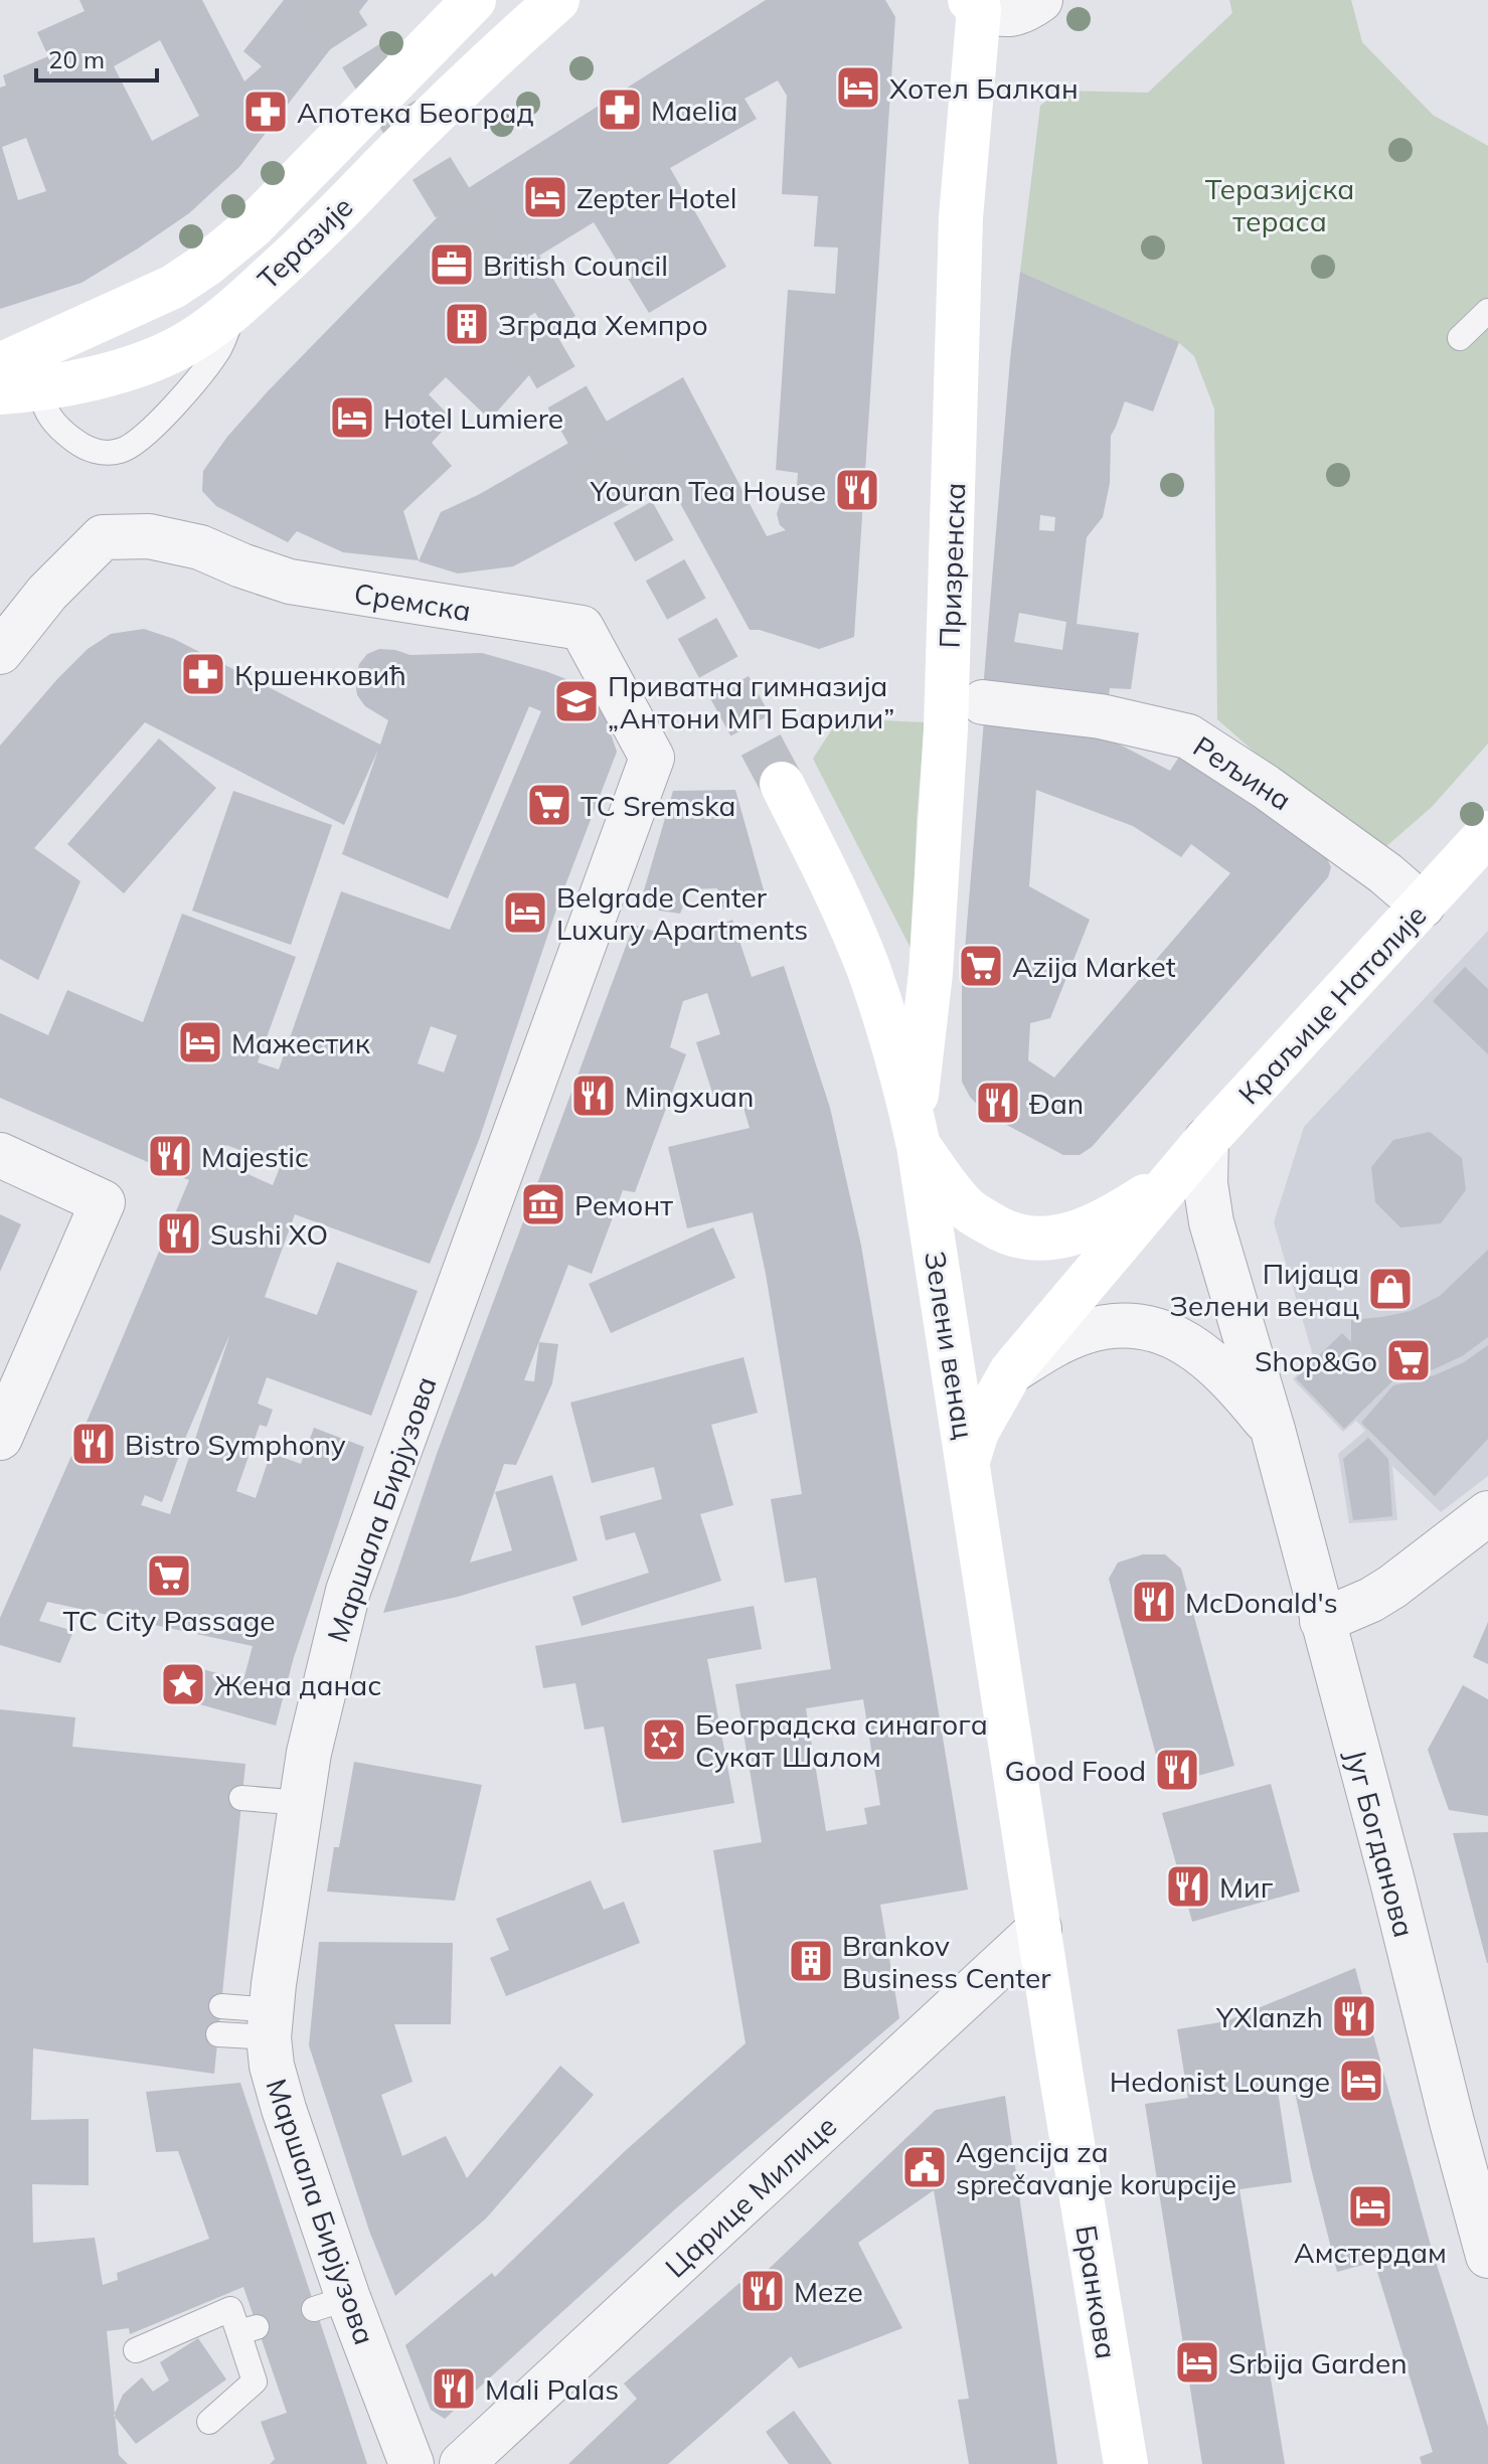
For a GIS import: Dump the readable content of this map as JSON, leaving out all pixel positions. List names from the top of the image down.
{
  "streets": {
    "main road": [
      "Теразије",
      "Призренска",
      "Краљице Наталије",
      "Зелени венац",
      "Бранкова"
    ],
    "street": [
      "Сремска",
      "Рељина",
      "Маршала Бирјузова",
      "Југ Богданова",
      "Царице Милице"
    ]
  },
  "crossings": [
    ["Призренска", "Рељина"],
    ["Призренска", "Краљице Наталије"],
    ["Призренска", "Зелени венац"],
    ["Сремска", "Маршала Бирјузова"],
    ["Рељина", "Краљице Наталије"],
    ["Краљице Наталије", "Зелени венац"],
    ["Краљице Наталије", "Југ Богданова"],
    ["Зелени венац", "Царице Милице"],
    ["Зелени венац", "Бранкова"],
    ["Царице Милице", "Бранкова"]
  ],
  "parks": ["Теразијска тераса"],
  "places": {
    "hotel": [
      "Хотел Балкан",
      "Zepter Hotel",
      "Hotel Lumiere",
      "Belgrade Center Luxury Apartments",
      "Мажестик",
      "Hedonist Lounge",
      "Амстердам",
      "Srbija Garden"
    ],
    "pharmacy": ["Maelia", "Апотека Београд", "Кршенковић"],
    "office": ["British Council"],
    "building": ["Зграда Хемпро", "Brankov Business Center"],
    "restaurant": [
      "Youran Tea House",
      "Mingxuan",
      "Đan",
      "Majestic",
      "Sushi XO",
      "Bistro Symphony",
      "McDonald's",
      "Good Food",
      "Миг",
      "YXlanzh",
      "Meze",
      "Mali Palas"
    ],
    "school or university": ["Приватна гимназија „Антони МП Барили”"],
    "supermarket": [
      "TC Sremska",
      "Azija Market",
      "Shop&Go",
      "TC City Passage"
    ],
    "museum": ["Ремонт"],
    "shop": ["Пијаца Зелени венац"],
    "place": ["Жена данас"],
    "synagogue": ["Београдска синагога Сукат Шалом"],
    "public building": ["Agencija za sprečavanje korupcije"]
  },
  "scale_bar": "20 m"
}
